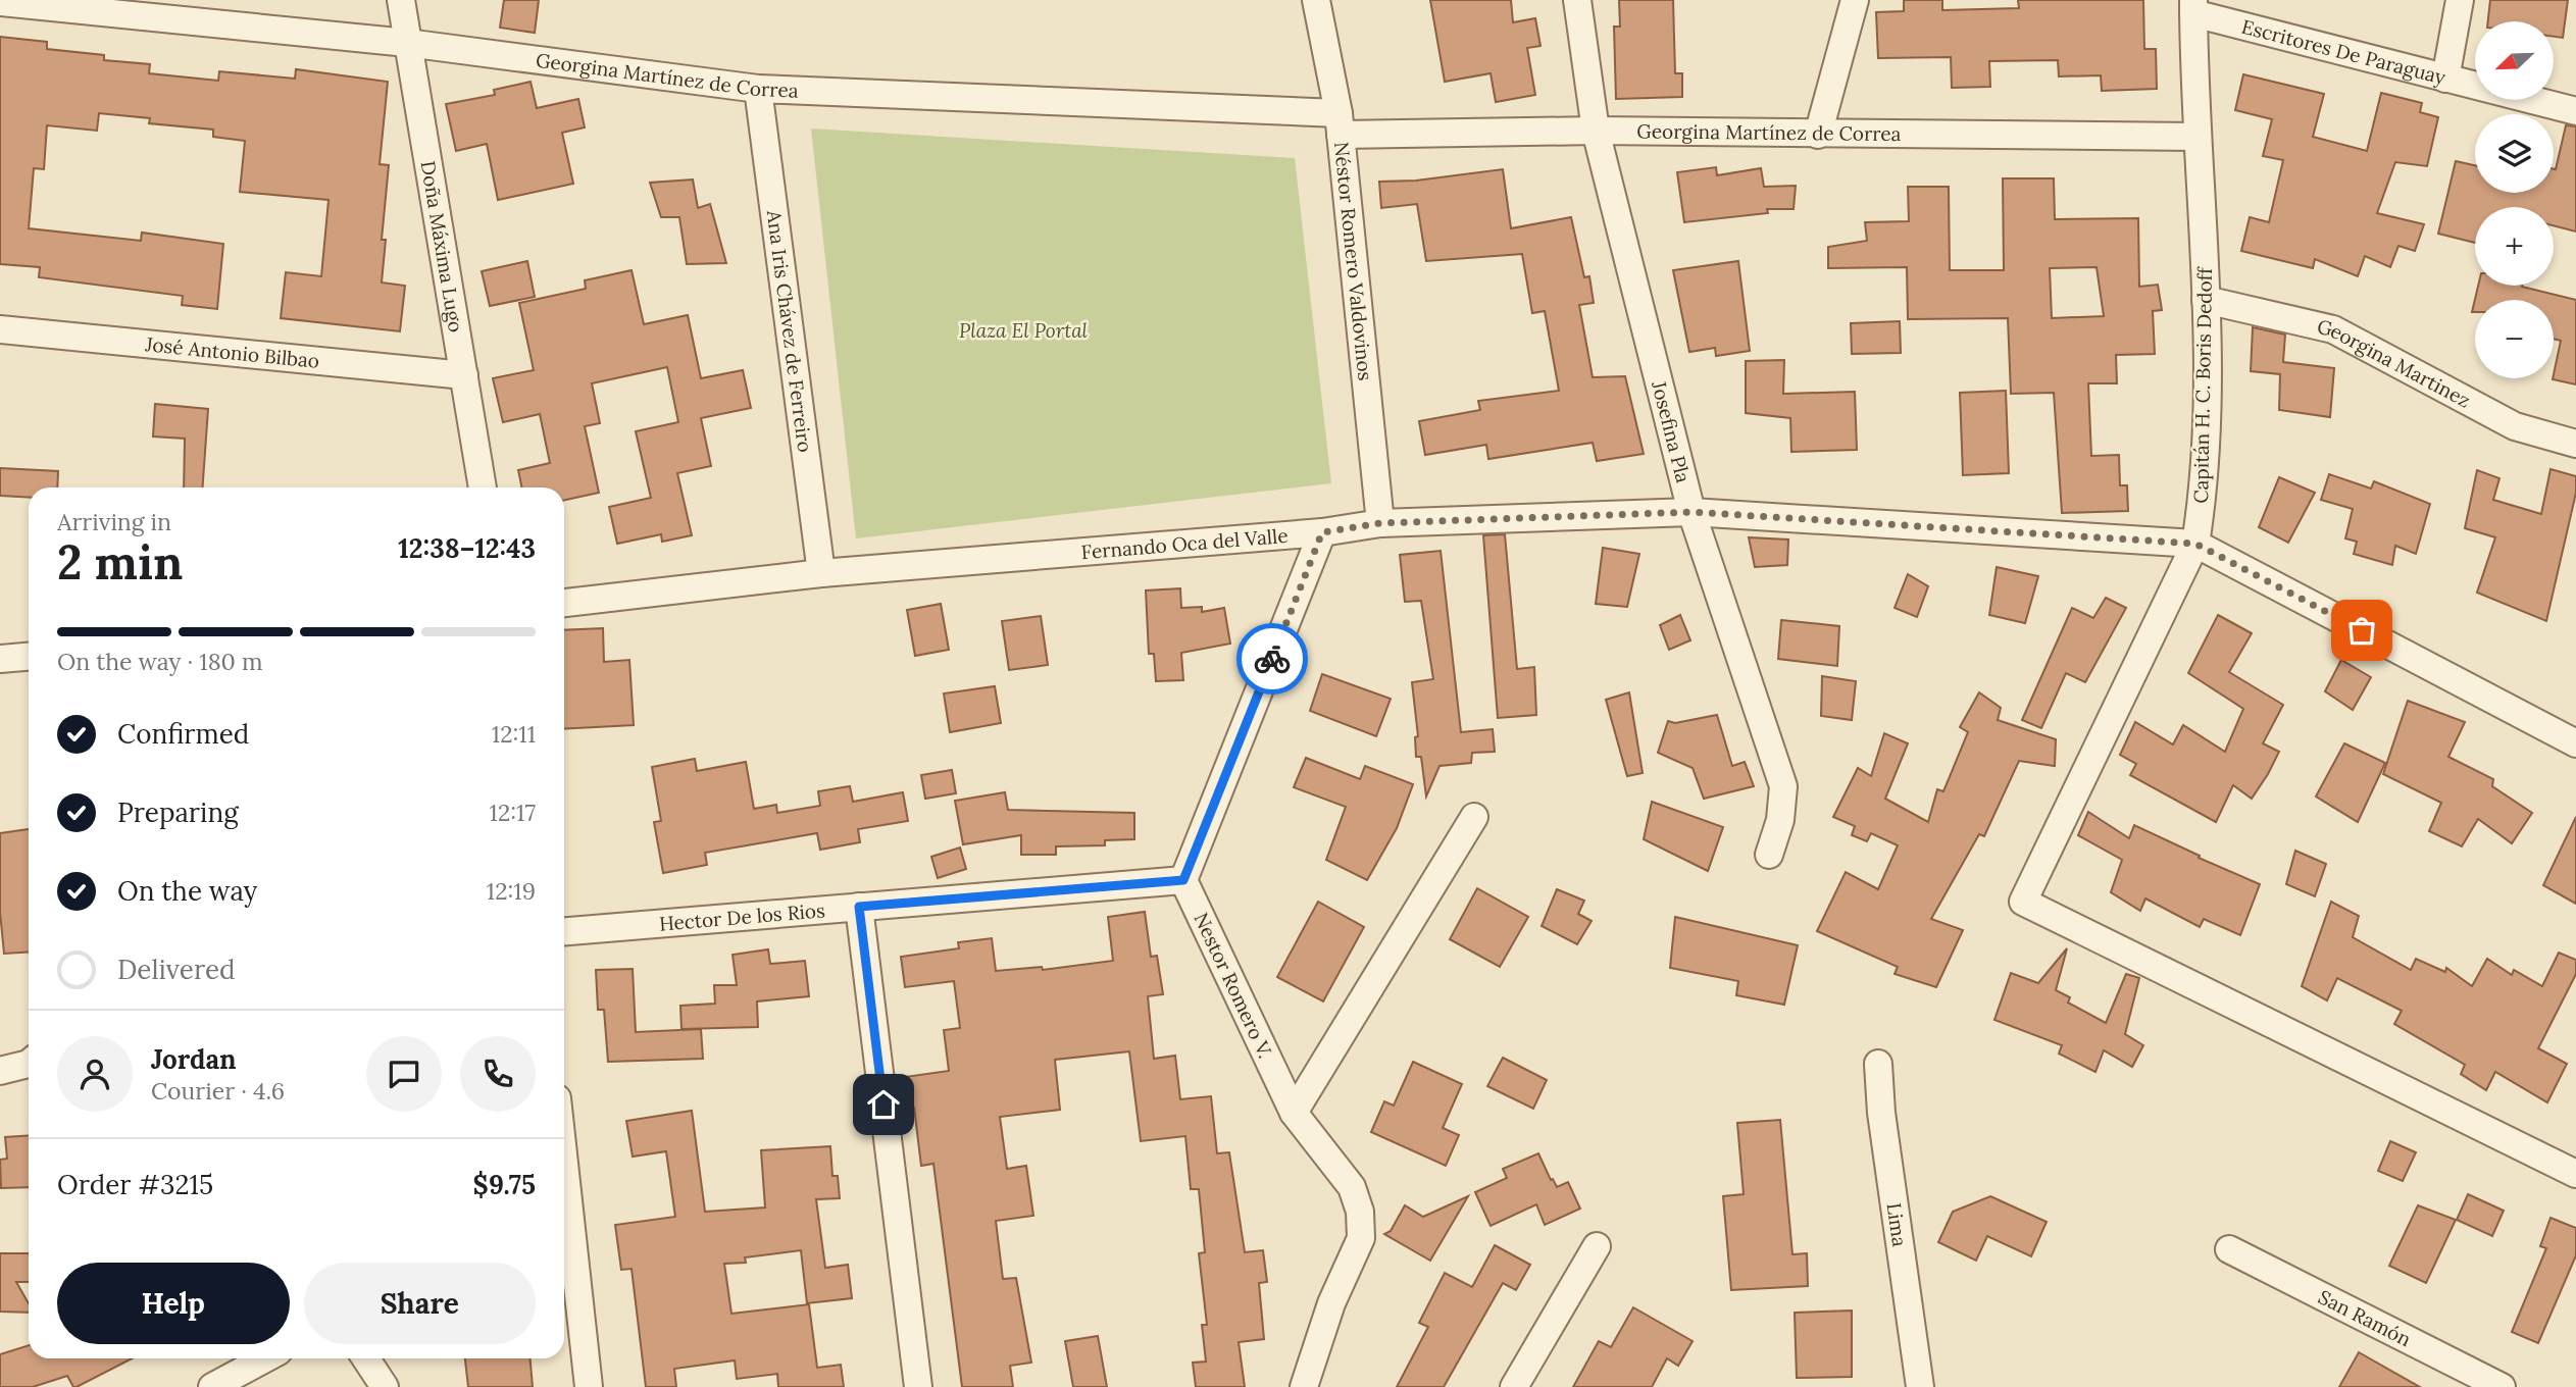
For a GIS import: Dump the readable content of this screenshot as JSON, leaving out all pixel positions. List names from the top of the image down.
{
  "streets": {
    "street": [
      "Escritores De Paraguay",
      "Georgina Martínez de Correa",
      "Doña Máxima Lugo",
      "Néstor Romero Valdovinos",
      "Ana Iris Chávez de Ferreiro",
      "José Antonio Bilbao",
      "Georgina Martinez",
      "Capitán H. C. Boris Dedoff",
      "Josefina Pla",
      "Fernando Oca del Valle",
      "Hector De los Rios",
      "Nestor Romero V.",
      "Lima",
      "San Ramón"
    ]
  },
  "crossings": [
    ["Escritores De Paraguay", "Capitán H. C. Boris Dedoff"],
    ["Georgina Martínez de Correa", "Doña Máxima Lugo"],
    ["Georgina Martínez de Correa", "Néstor Romero Valdovinos"],
    ["Georgina Martínez de Correa", "Ana Iris Chávez de Ferreiro"],
    ["Georgina Martínez de Correa", "Capitán H. C. Boris Dedoff"],
    ["Georgina Martínez de Correa", "Josefina Pla"],
    ["Doña Máxima Lugo", "José Antonio Bilbao"],
    ["Néstor Romero Valdovinos", "Fernando Oca del Valle"],
    ["Ana Iris Chávez de Ferreiro", "Fernando Oca del Valle"],
    ["Georgina Martinez", "Capitán H. C. Boris Dedoff"],
    ["Capitán H. C. Boris Dedoff", "Fernando Oca del Valle"],
    ["Josefina Pla", "Fernando Oca del Valle"],
    ["Hector De los Rios", "Nestor Romero V."]
  ],
  "parks": ["Plaza El Portal"],
  "north": "bottom left",
  "page": {
    "map_buttons": ["+", "−"],
    "heading": ["2 min", "Arriving in", "12:38–12:43"],
    "panel": [
      "Jordan",
      "Courier · 4.6",
      "Order #3215",
      "$9.75"
    ],
    "bar": "On the way · 180 m",
    "list": [
      ["Confirmed", "12:11"],
      ["Preparing", "12:17"],
      ["On the way", "12:19"],
      "Delivered"
    ],
    "buttons": ["Help", "Share"]
  }
}
